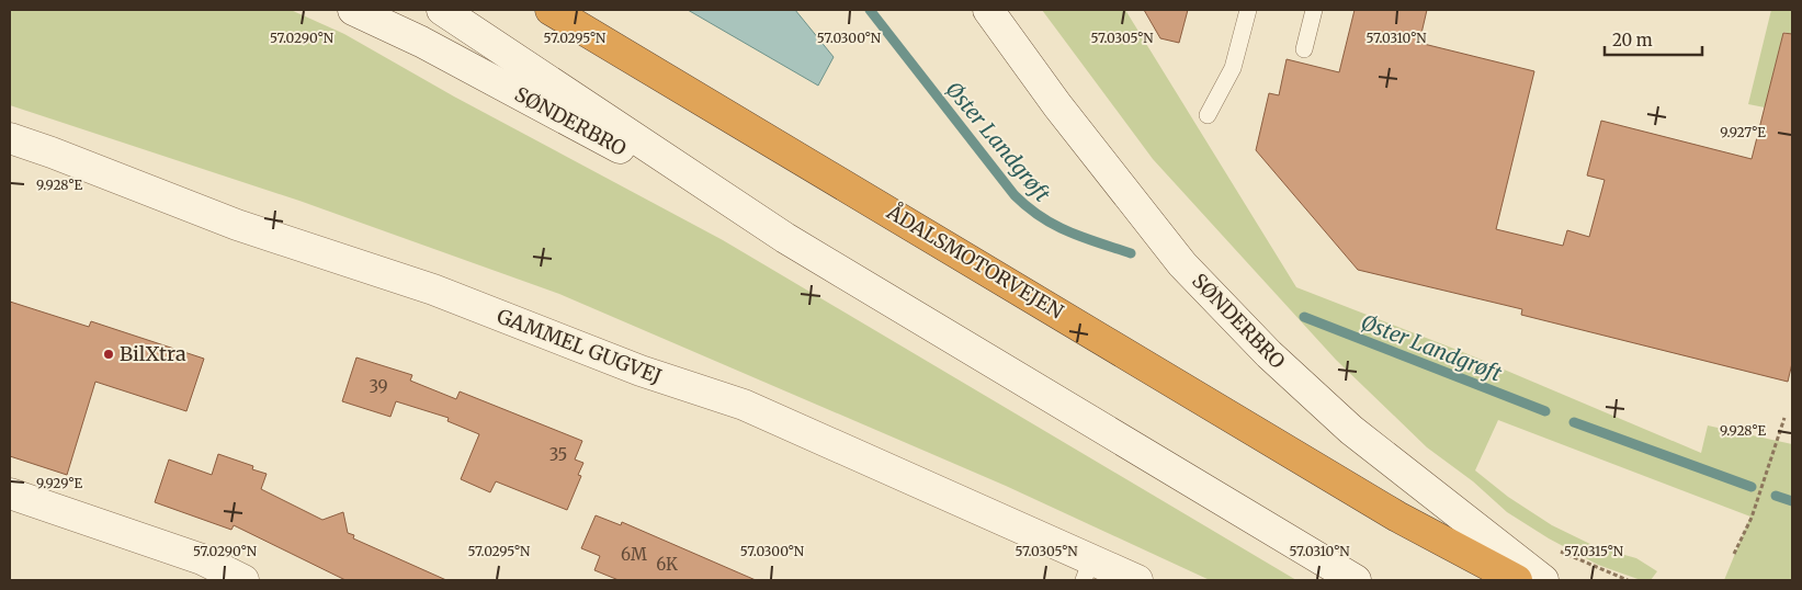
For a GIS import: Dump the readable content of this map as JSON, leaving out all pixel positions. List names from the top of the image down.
{
  "streets": {
    "highway": ["ÅDALSMOTORVEJEN"],
    "street": ["SØNDERBRO", "GAMMEL GUGVEJ"]
  },
  "water": ["Øster Landgrøft"],
  "places": ["BilXtra"],
  "house_numbers": [
    "39",
    "35",
    "6M",
    "6K"
  ],
  "scale_bar": "20 m",
  "coordinates": [
    "57.0290°N",
    "57.0295°N",
    "57.0300°N",
    "57.0305°N",
    "57.0310°N",
    "9.927°E",
    "9.928°E",
    "9.929°E",
    "57.0315°N"
  ]
}
